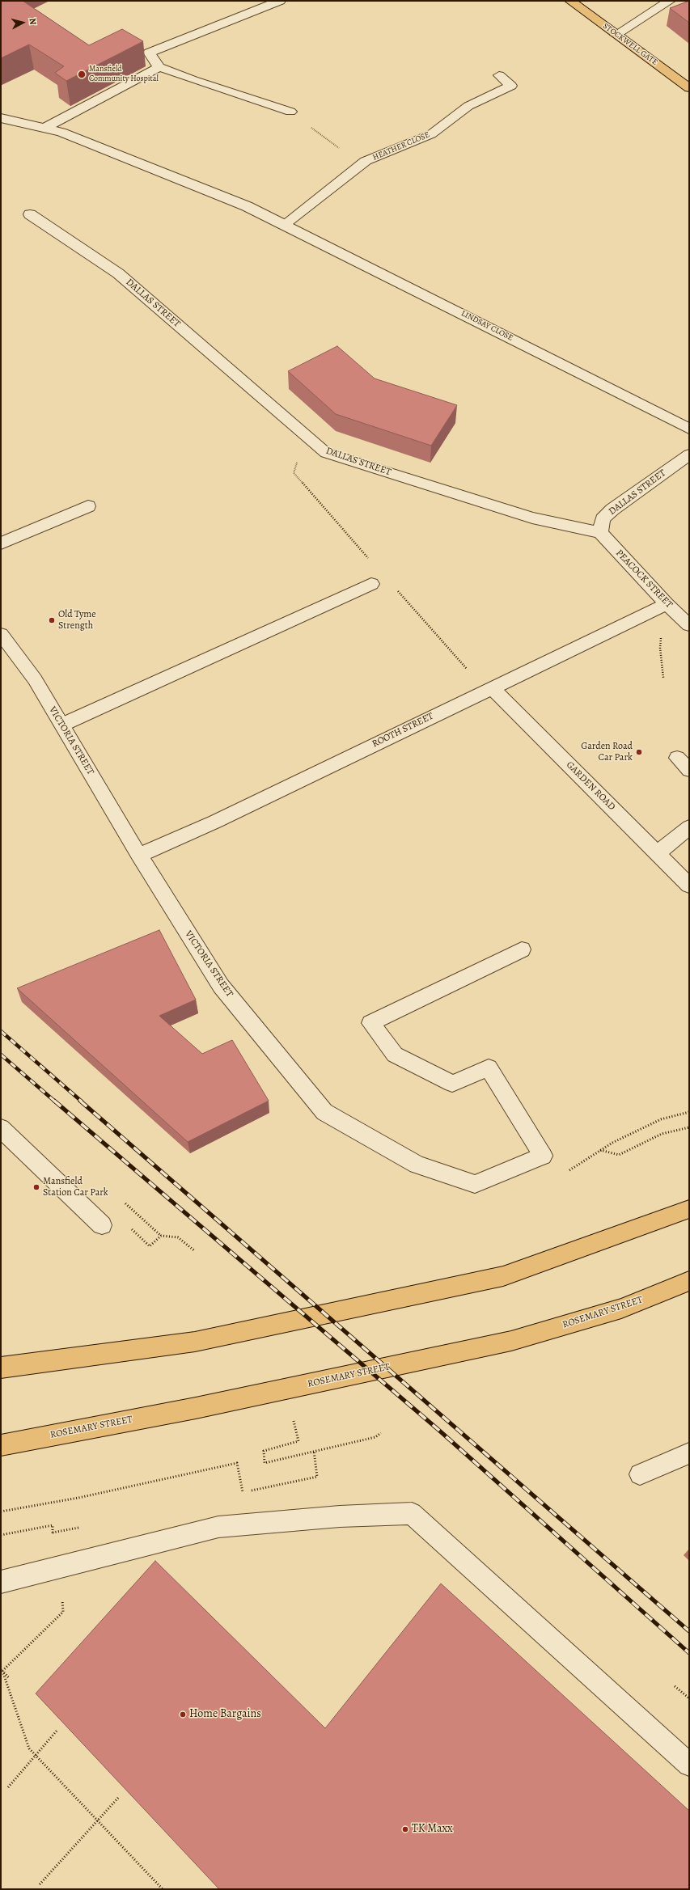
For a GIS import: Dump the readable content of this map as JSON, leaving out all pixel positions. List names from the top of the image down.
{
  "streets": {
    "highway": ["STOCKWELL GATE", "ROSEMARY STREET"],
    "street": [
      "HEATHER CLOSE",
      "DALLAS STREET",
      "LINDSAY CLOSE",
      "PEACOCK STREET",
      "ROOTH STREET",
      "VICTORIA STREET",
      "GARDEN ROAD"
    ]
  },
  "crossings": [
    ["HEATHER CLOSE", "LINDSAY CLOSE"],
    ["DALLAS STREET", "PEACOCK STREET"],
    ["PEACOCK STREET", "ROOTH STREET"],
    ["ROOTH STREET", "VICTORIA STREET"],
    ["ROOTH STREET", "GARDEN ROAD"]
  ],
  "places": [
    "Mansfield Community Hospital",
    "Old Tyme Strength",
    "Garden Road Car Park",
    "Mansfield Station Car Park",
    "Home Bargains",
    "TK Maxx"
  ],
  "north": "right"
}
